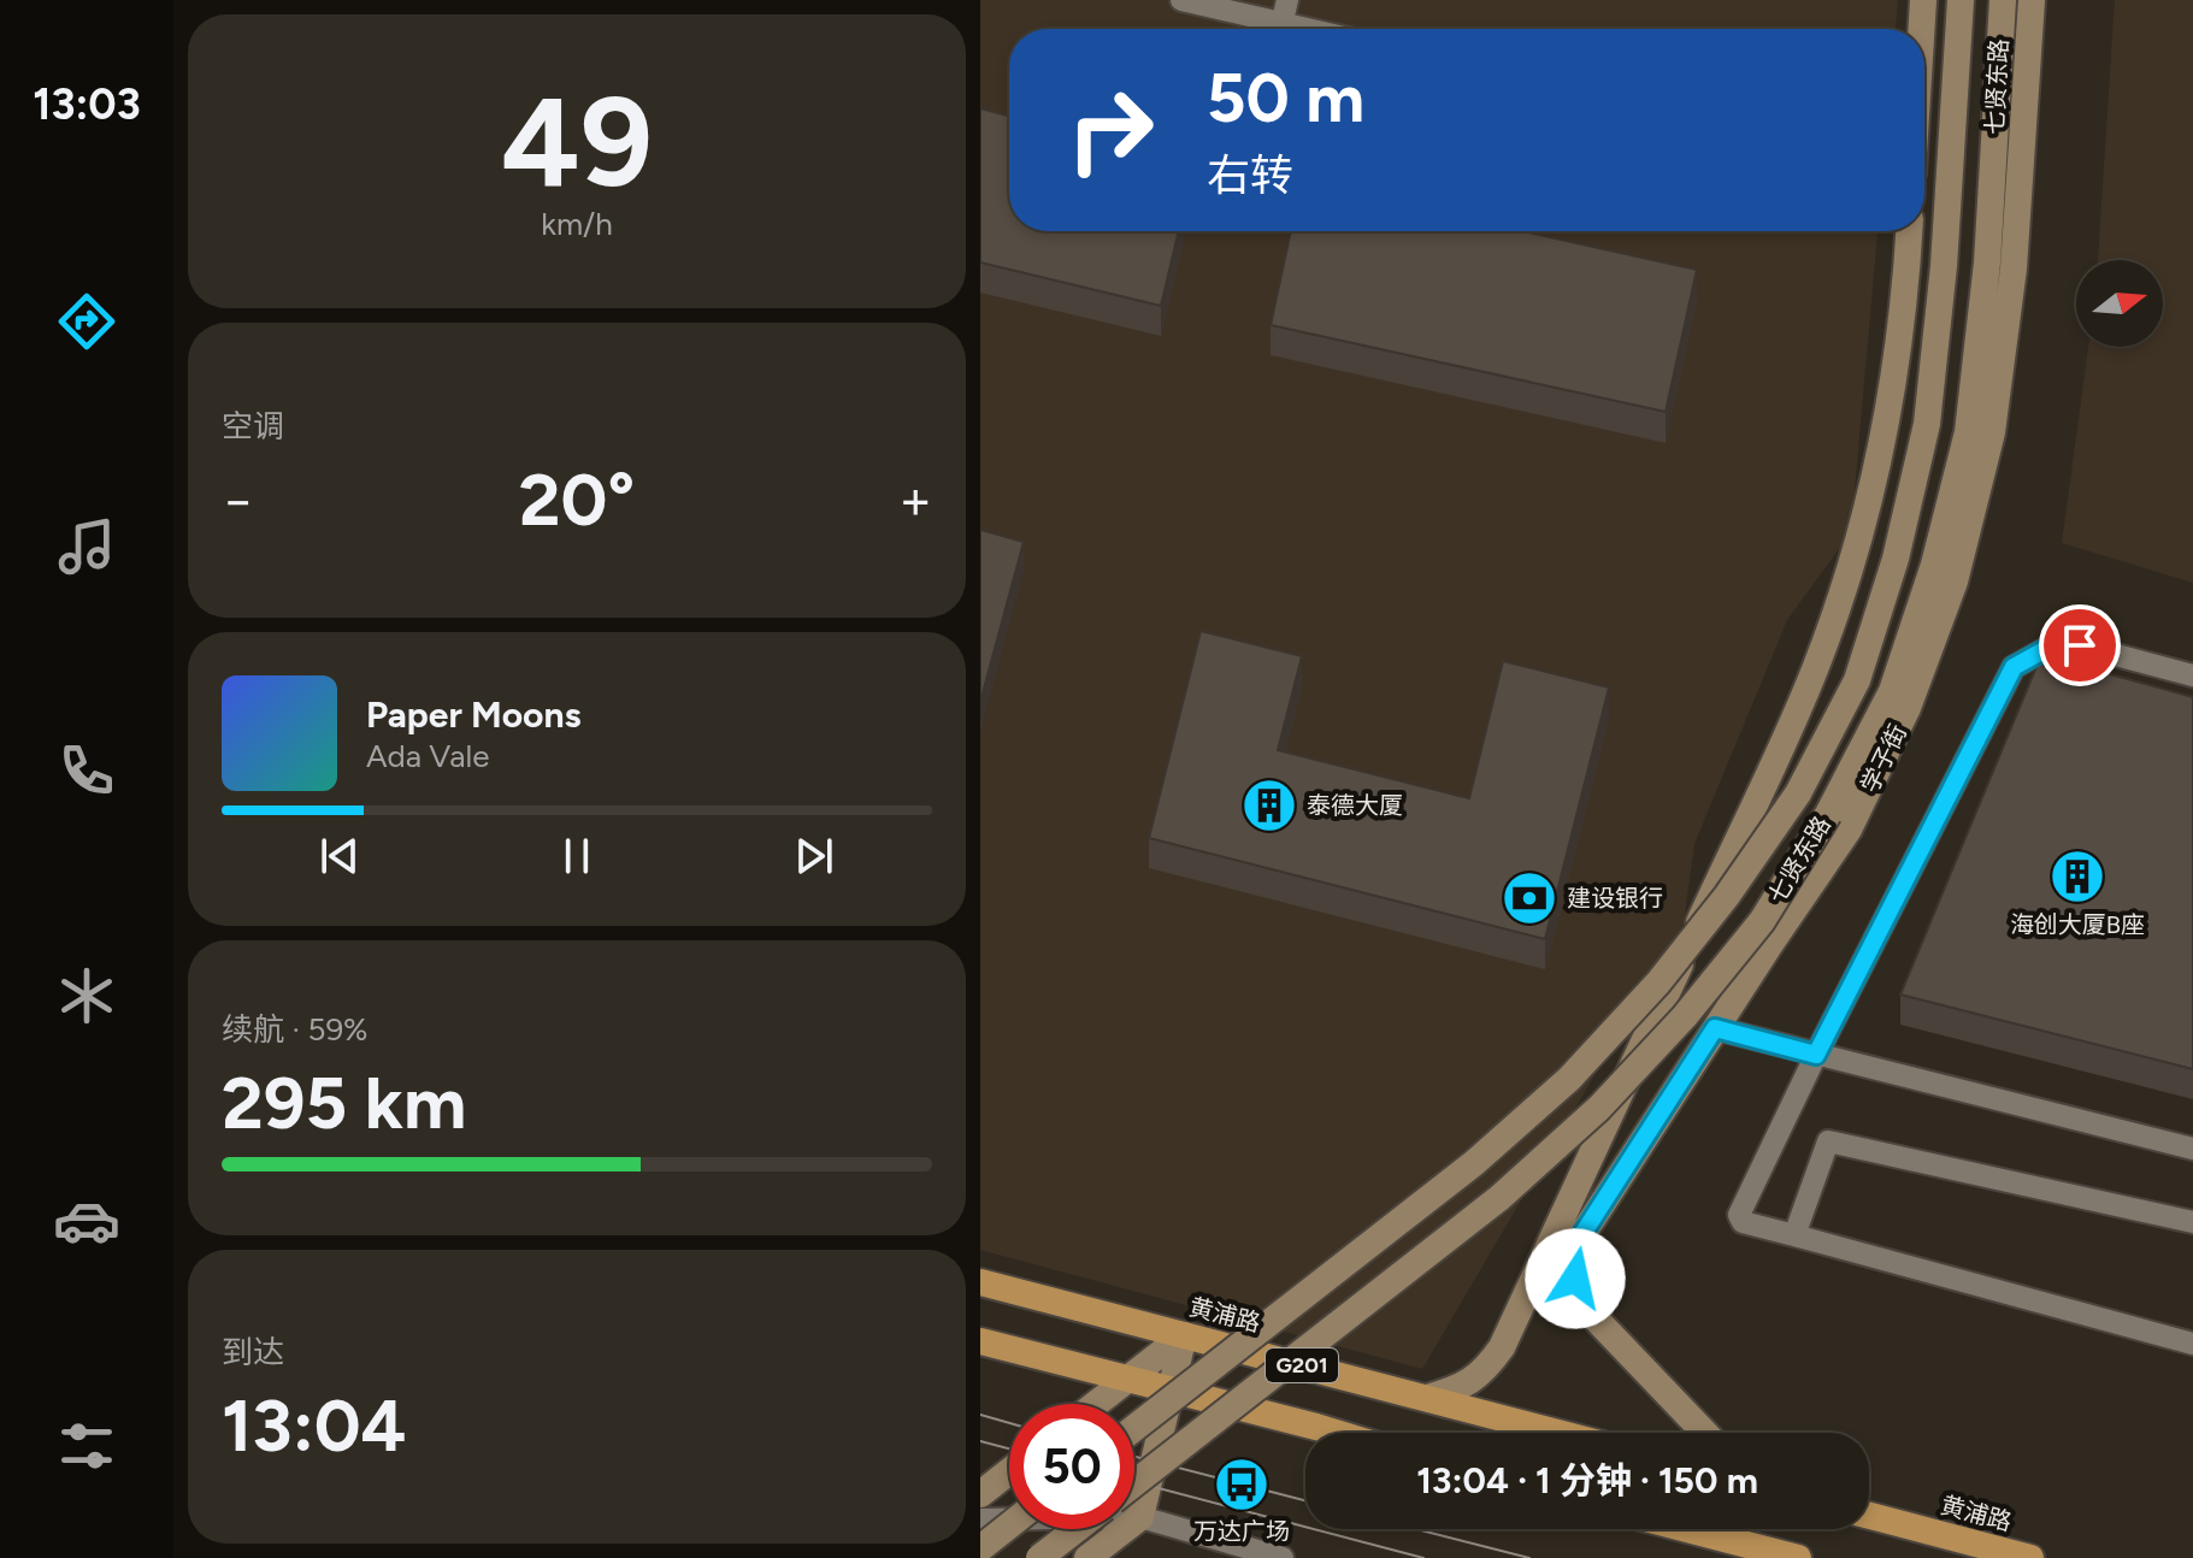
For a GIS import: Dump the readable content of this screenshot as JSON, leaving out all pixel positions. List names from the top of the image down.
{
  "streets": {
    "highway": ["黄浦路", "G201"],
    "main road": ["七贤东路", "学子街"]
  },
  "places": {
    "building": ["泰德大厦", "海创大厦B座"],
    "bank": ["建设银行"],
    "bus stop": ["万达广场"]
  },
  "north": "right",
  "page": {
    "tabs": "13:03",
    "tile": [
      ["49", "km/h"],
      "空调",
      ["续航 · 59%", "295 km"],
      ["到达", "13:04"]
    ],
    "turn": ["50 m", "右转"],
    "heat": ["−", "20°", "+"],
    "song": ["Paper Moons", "Ada Vale"],
    "limit": "50",
    "trip": "13:04 · 1 分钟 · 150 m"
  }
}
